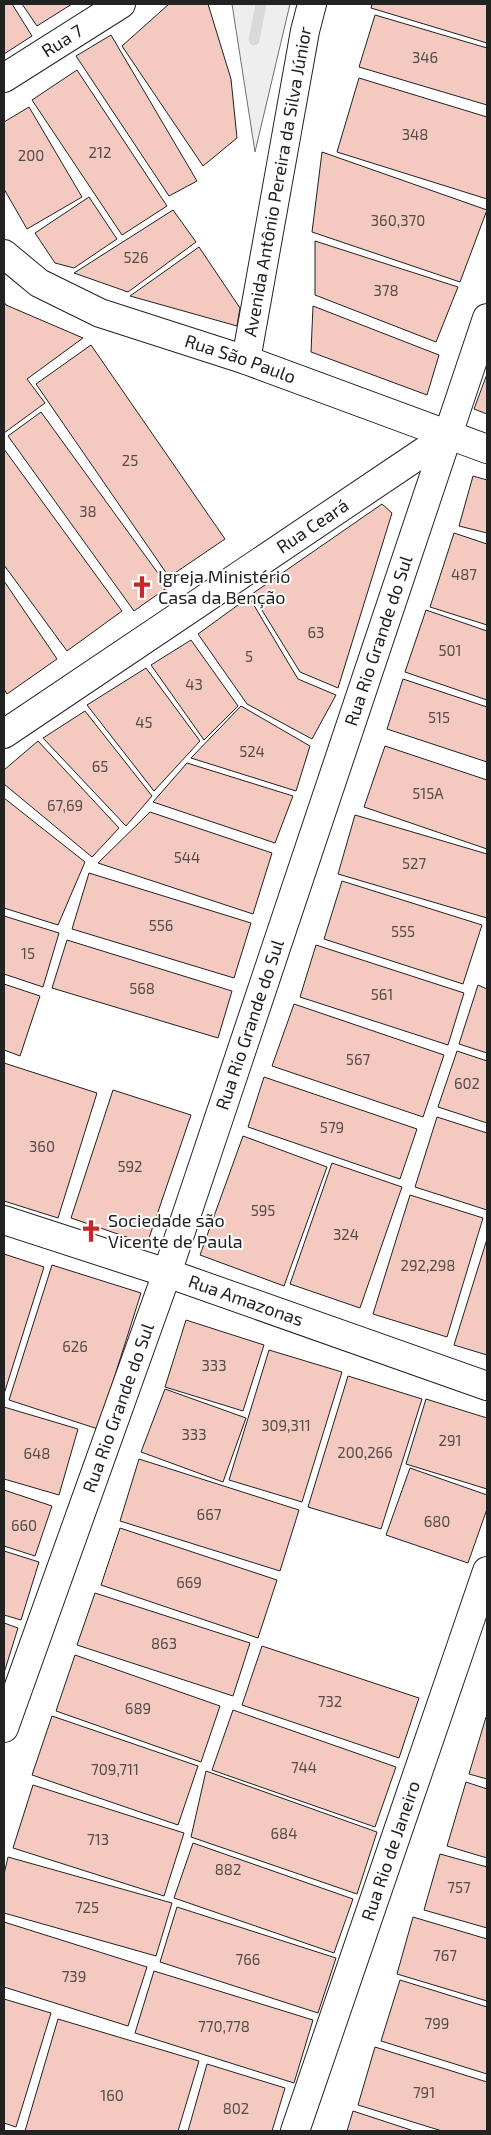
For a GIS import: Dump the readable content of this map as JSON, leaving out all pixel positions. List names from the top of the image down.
{
  "streets": {
    "street": [
      "Rua 7",
      "Avenida Antônio Pereira da Silva Júnior",
      "Rua São Paulo",
      "Rua Ceará",
      "Rua Rio Grande do Sul",
      "Rua Amazonas",
      "Rua Rio de Janeiro"
    ]
  },
  "crossings": [
    ["Avenida Antônio Pereira da Silva Júnior", "Rua São Paulo"],
    ["Rua São Paulo", "Rua Ceará"],
    ["Rua São Paulo", "Rua Rio Grande do Sul"],
    ["Rua Ceará", "Rua Rio Grande do Sul"],
    ["Rua Rio Grande do Sul", "Rua Amazonas"]
  ],
  "places": {
    "church": ["Igreja Ministério Casa da Benção", "Sociedade são Vicente de Paula"]
  },
  "house_numbers": [
    "346",
    "348",
    "212",
    "200",
    "360,370",
    "526",
    "378",
    "25",
    "38",
    "487",
    "63",
    "501",
    "5",
    "43",
    "515",
    "45",
    "524",
    "65",
    "515A",
    "67,69",
    "544",
    "527",
    "556",
    "555",
    "15",
    "568",
    "561",
    "567",
    "602",
    "579",
    "360",
    "592",
    "595",
    "324",
    "292,298",
    "626",
    "333",
    "309,311",
    "333",
    "291",
    "200,266",
    "648",
    "667",
    "680",
    "660",
    "669",
    "863",
    "732",
    "689",
    "744",
    "709,711",
    "684",
    "713",
    "882",
    "757",
    "725",
    "767",
    "766",
    "739",
    "799",
    "770,778",
    "791",
    "160",
    "802"
  ]
}
